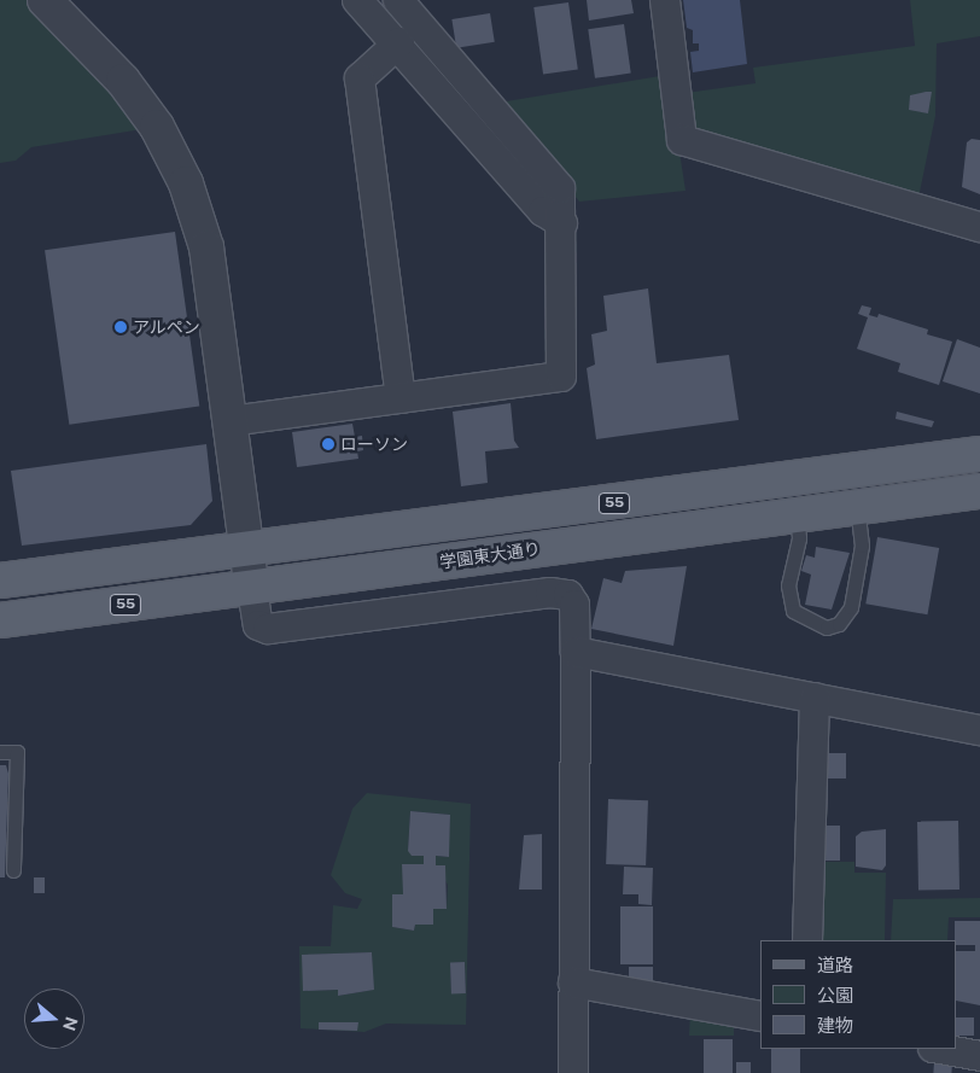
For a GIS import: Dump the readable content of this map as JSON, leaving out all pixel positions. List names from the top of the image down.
{
  "streets": {
    "main road": ["55", "学園東大通り"]
  },
  "places": ["アルペン", "ローソン"],
  "legend": ["道路", "公園", "建物"],
  "north": "right"
}
